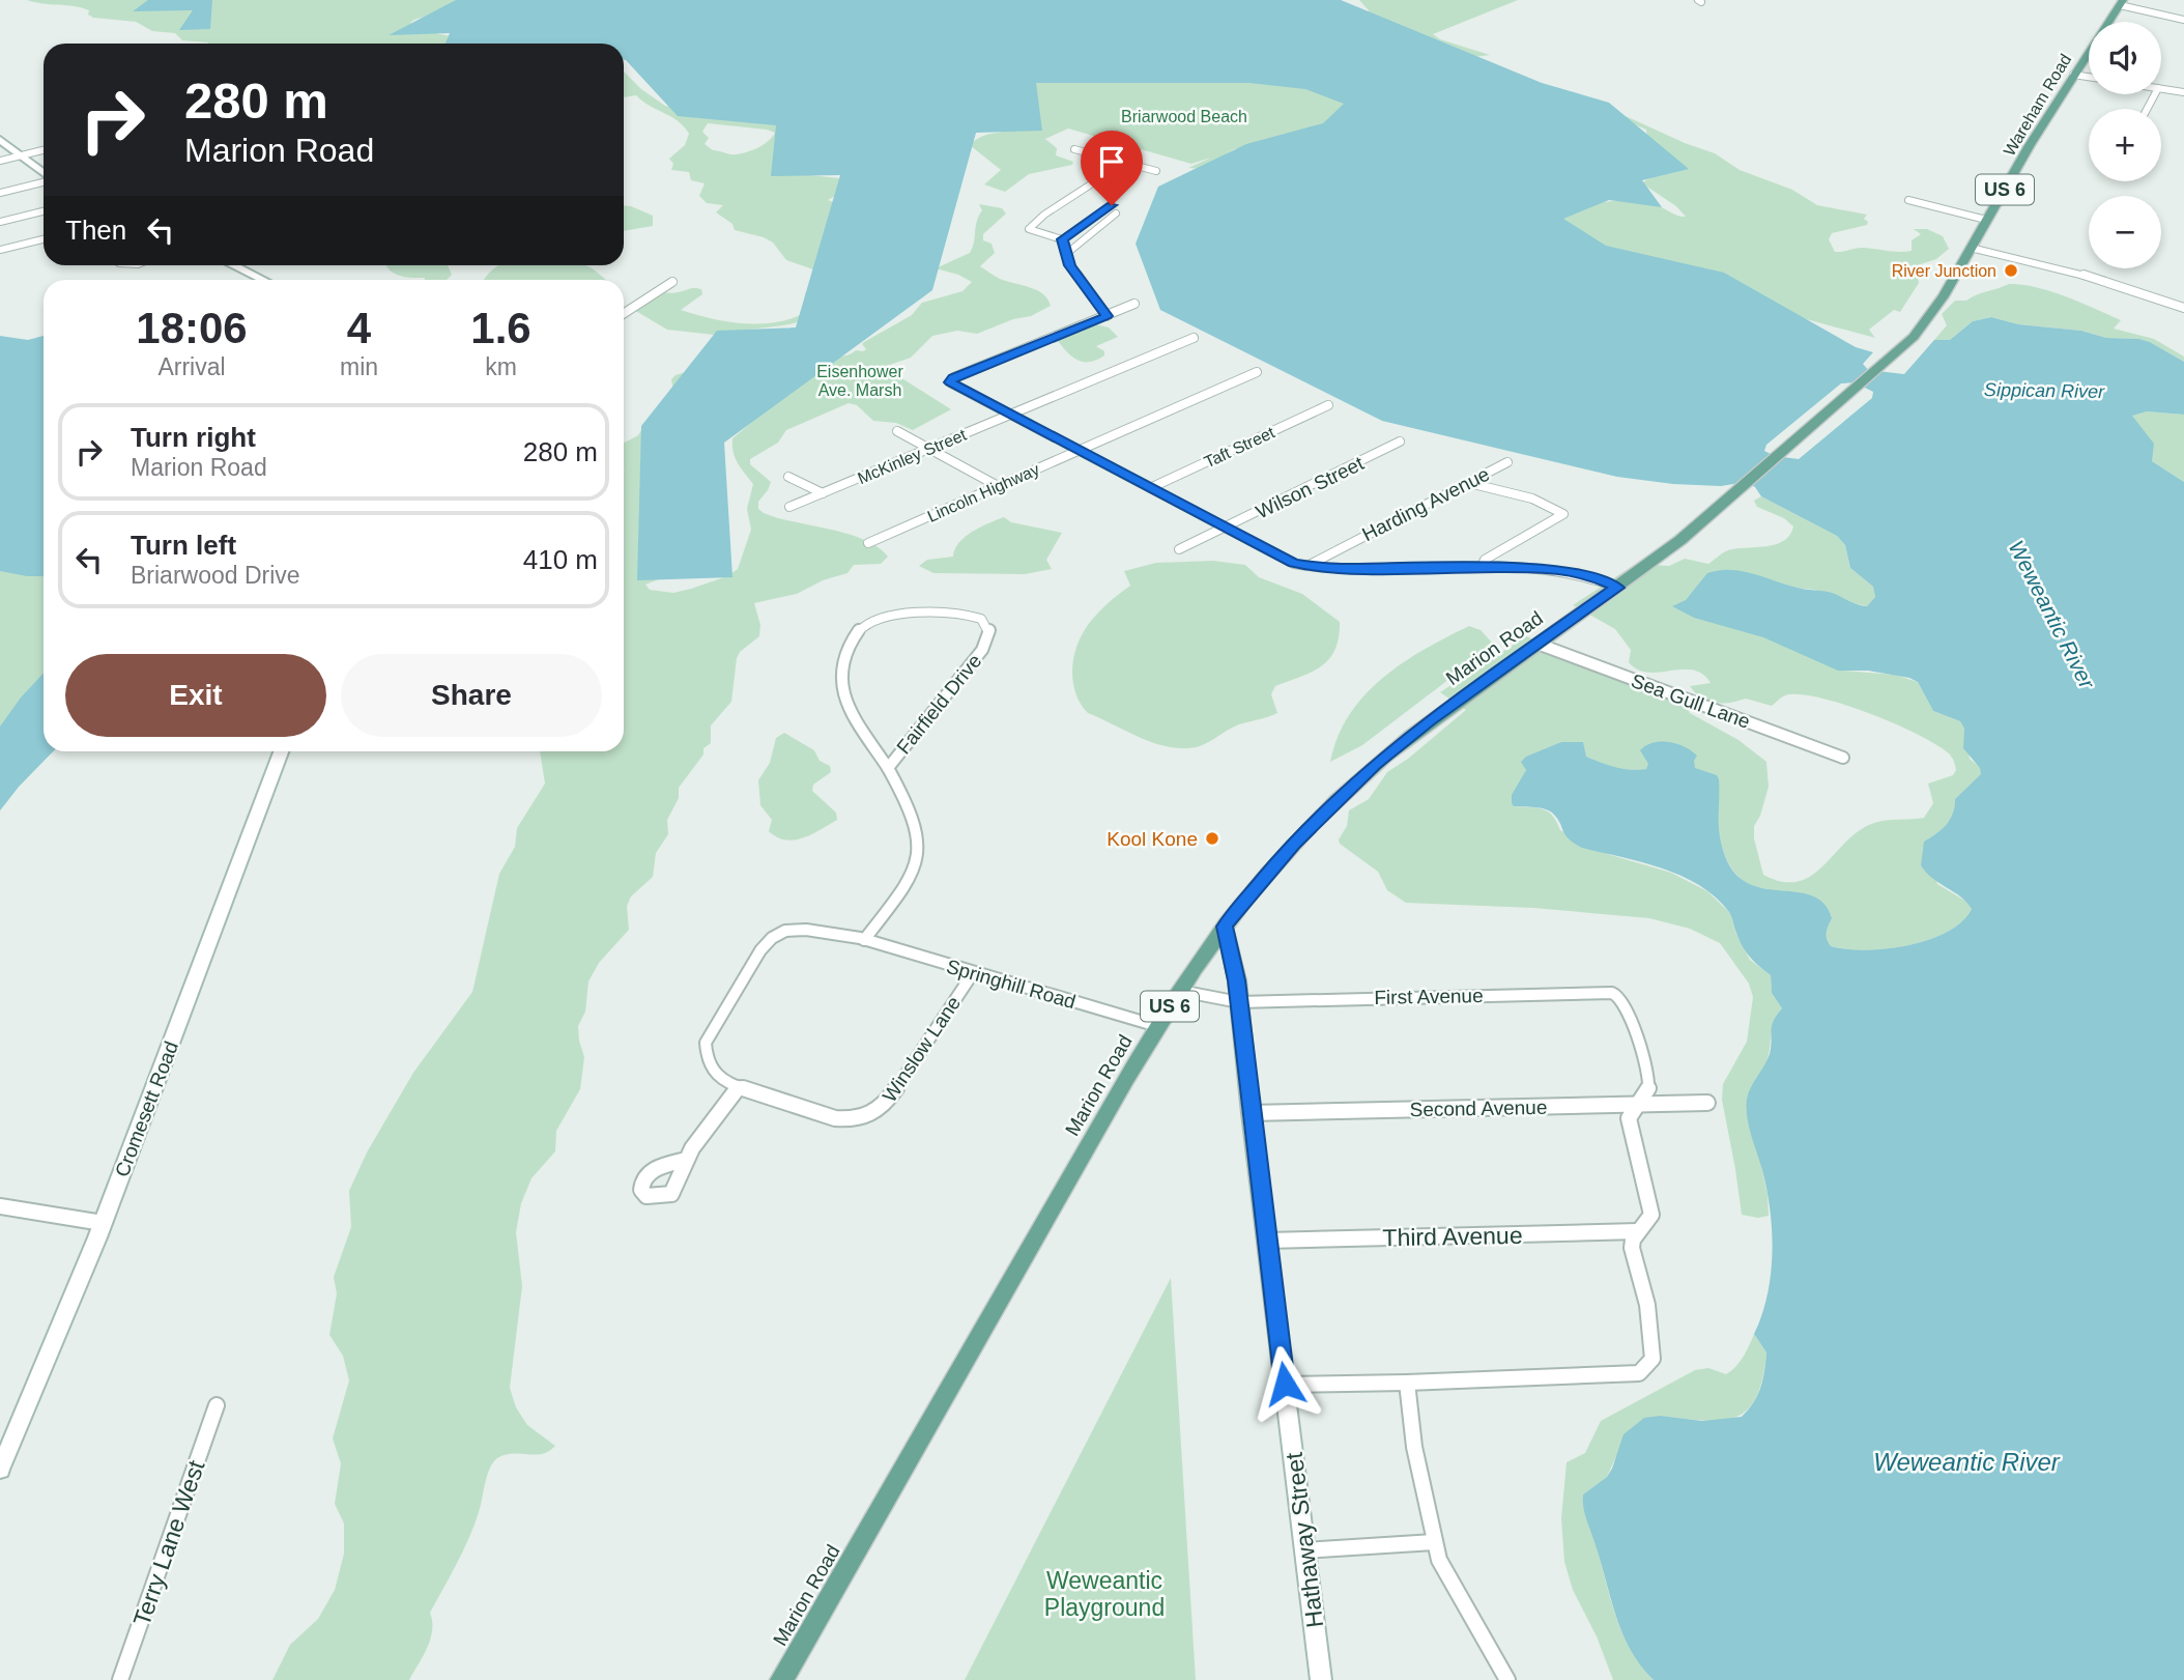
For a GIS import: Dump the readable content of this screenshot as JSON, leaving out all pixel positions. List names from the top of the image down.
{
  "streets": {
    "main road": ["Wareham Road", "US 6", "Marion Road"],
    "street": [
      "Taft Street",
      "McKinley Street",
      "Wilson Street",
      "Lincoln Highway",
      "Harding Avenue",
      "Sea Gull Lane",
      "Fairfield Drive",
      "Springhill Road",
      "First Avenue",
      "Winslow Lane",
      "Second Avenue",
      "Cromesett Road",
      "Third Avenue",
      "Hathaway Street",
      "Terry Lane West"
    ]
  },
  "crossings": [
    ["Wareham Road", "Marion Road"],
    ["Marion Road", "Sea Gull Lane"],
    ["Marion Road", "Springhill Road"],
    ["Marion Road", "First Avenue"],
    ["Marion Road", "Hathaway Street"],
    ["Fairfield Drive", "Springhill Road"],
    ["Fairfield Drive", "Winslow Lane"],
    ["Springhill Road", "Winslow Lane"],
    ["First Avenue", "Second Avenue"],
    ["First Avenue", "Hathaway Street"],
    ["Second Avenue", "Hathaway Street"],
    ["Third Avenue", "Hathaway Street"]
  ],
  "water": ["Sippican River", "Weweantic River"],
  "parks": ["Briarwood Beach", "Eisenhower Ave. Marsh", "Weweantic Playground"],
  "places": ["River Junction", "Kool Kone"],
  "page": {
    "map_buttons": ["+", "−"],
    "turn": ["280 m", "Marion Road"],
    "then": "Then",
    "eta": [
      "18:06",
      "Arrival",
      "4",
      "min",
      "1.6",
      "km"
    ],
    "list": [
      {
        "name": "Turn right",
        "note": "Marion Road",
        "value": "280 m"
      },
      {
        "name": "Turn left",
        "note": "Briarwood Drive",
        "value": "410 m"
      }
    ],
    "buttons": ["Exit", "Share"]
  }
}
